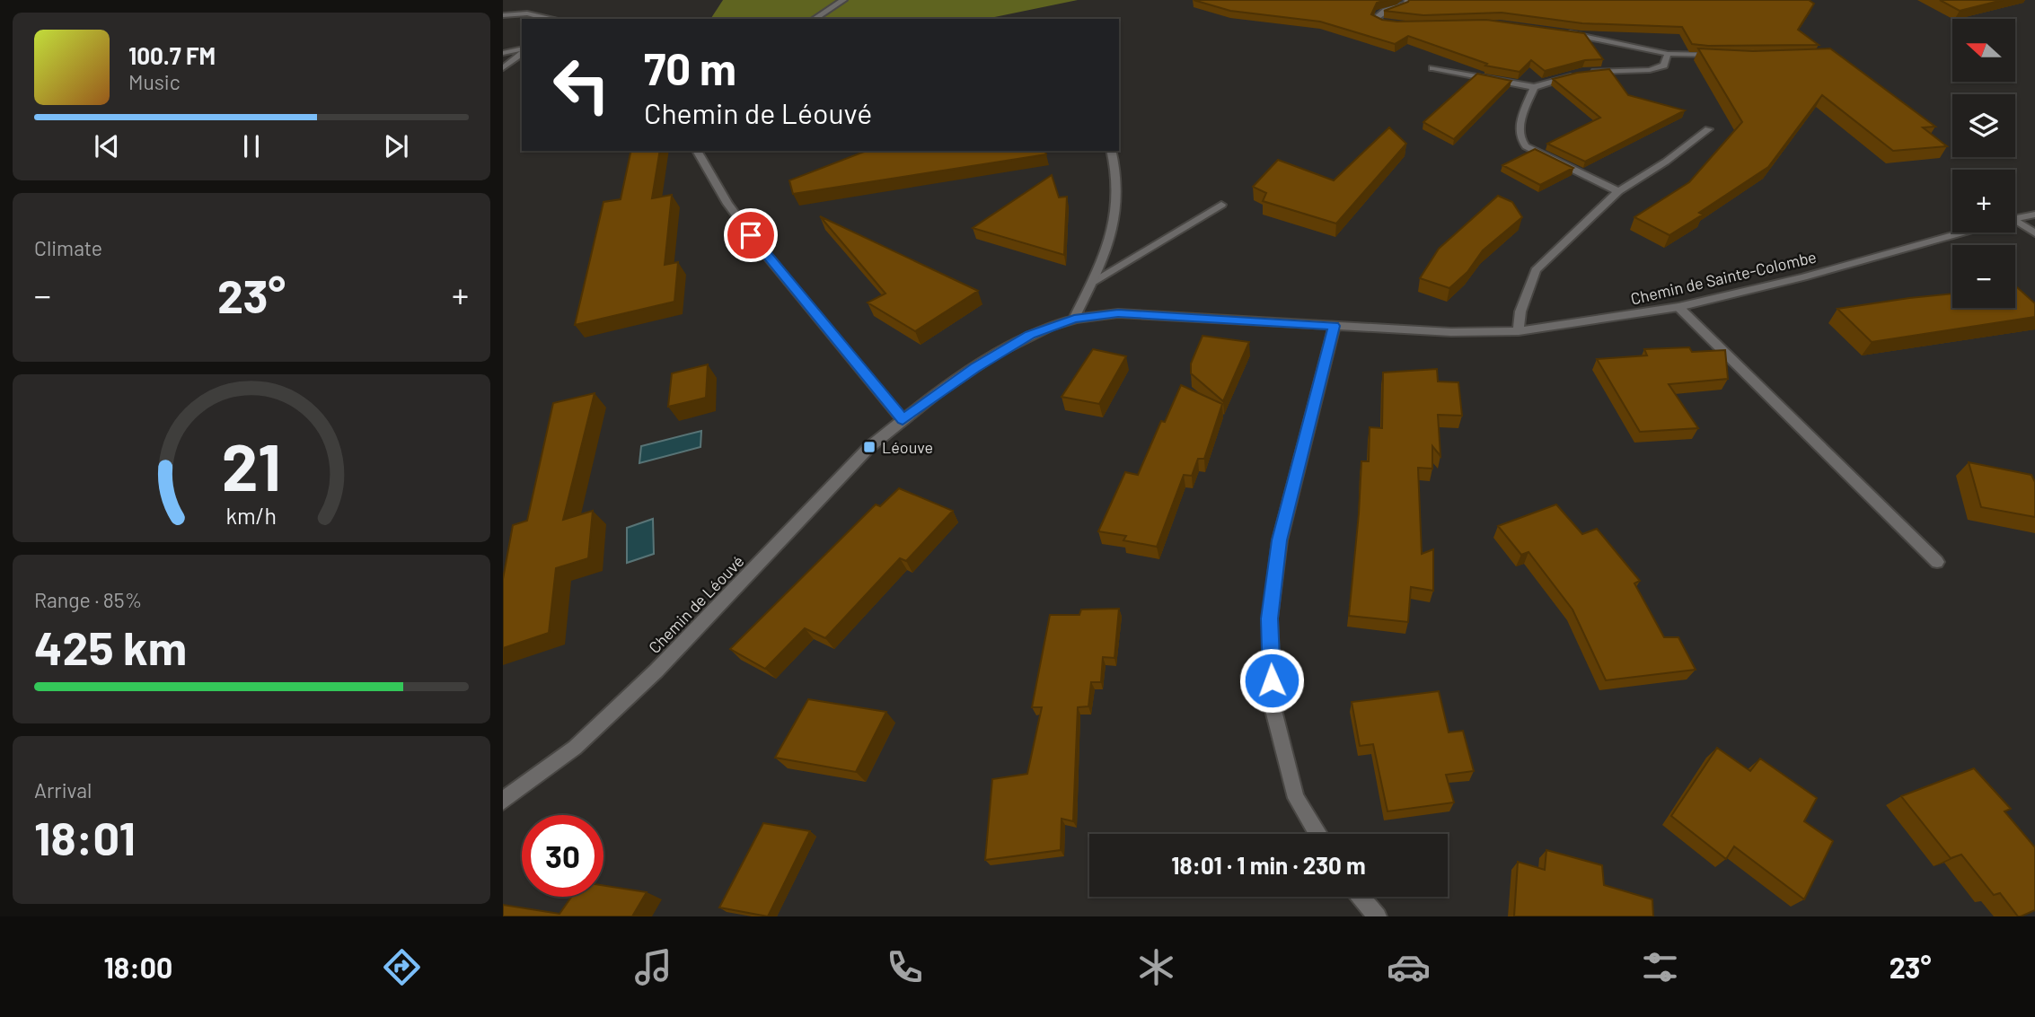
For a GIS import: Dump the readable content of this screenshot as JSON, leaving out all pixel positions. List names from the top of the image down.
{
  "streets": {
    "street": ["Chemin de Sainte-Colombe", "Chemin de Léouvé"]
  },
  "crossings": [
    ["Chemin de Sainte-Colombe", "Chemin de Léouvé"]
  ],
  "places": {
    "transit": ["Léouve"]
  },
  "north": "left",
  "page": {
    "map_buttons": ["+", "−"],
    "turn": ["70 m", "Chemin de Léouvé"],
    "song": ["100.7 FM", "Music"],
    "tile": [
      "Climate",
      ["Range · 85%", "425 km"],
      ["Arrival", "18:01"]
    ],
    "heat": ["−", "23°", "+"],
    "limit": "30",
    "trip": "18:01 · 1 min · 230 m",
    "tabs": ["18:00", "23°"],
    "gauge": ["21", "km/h"]
  }
}
